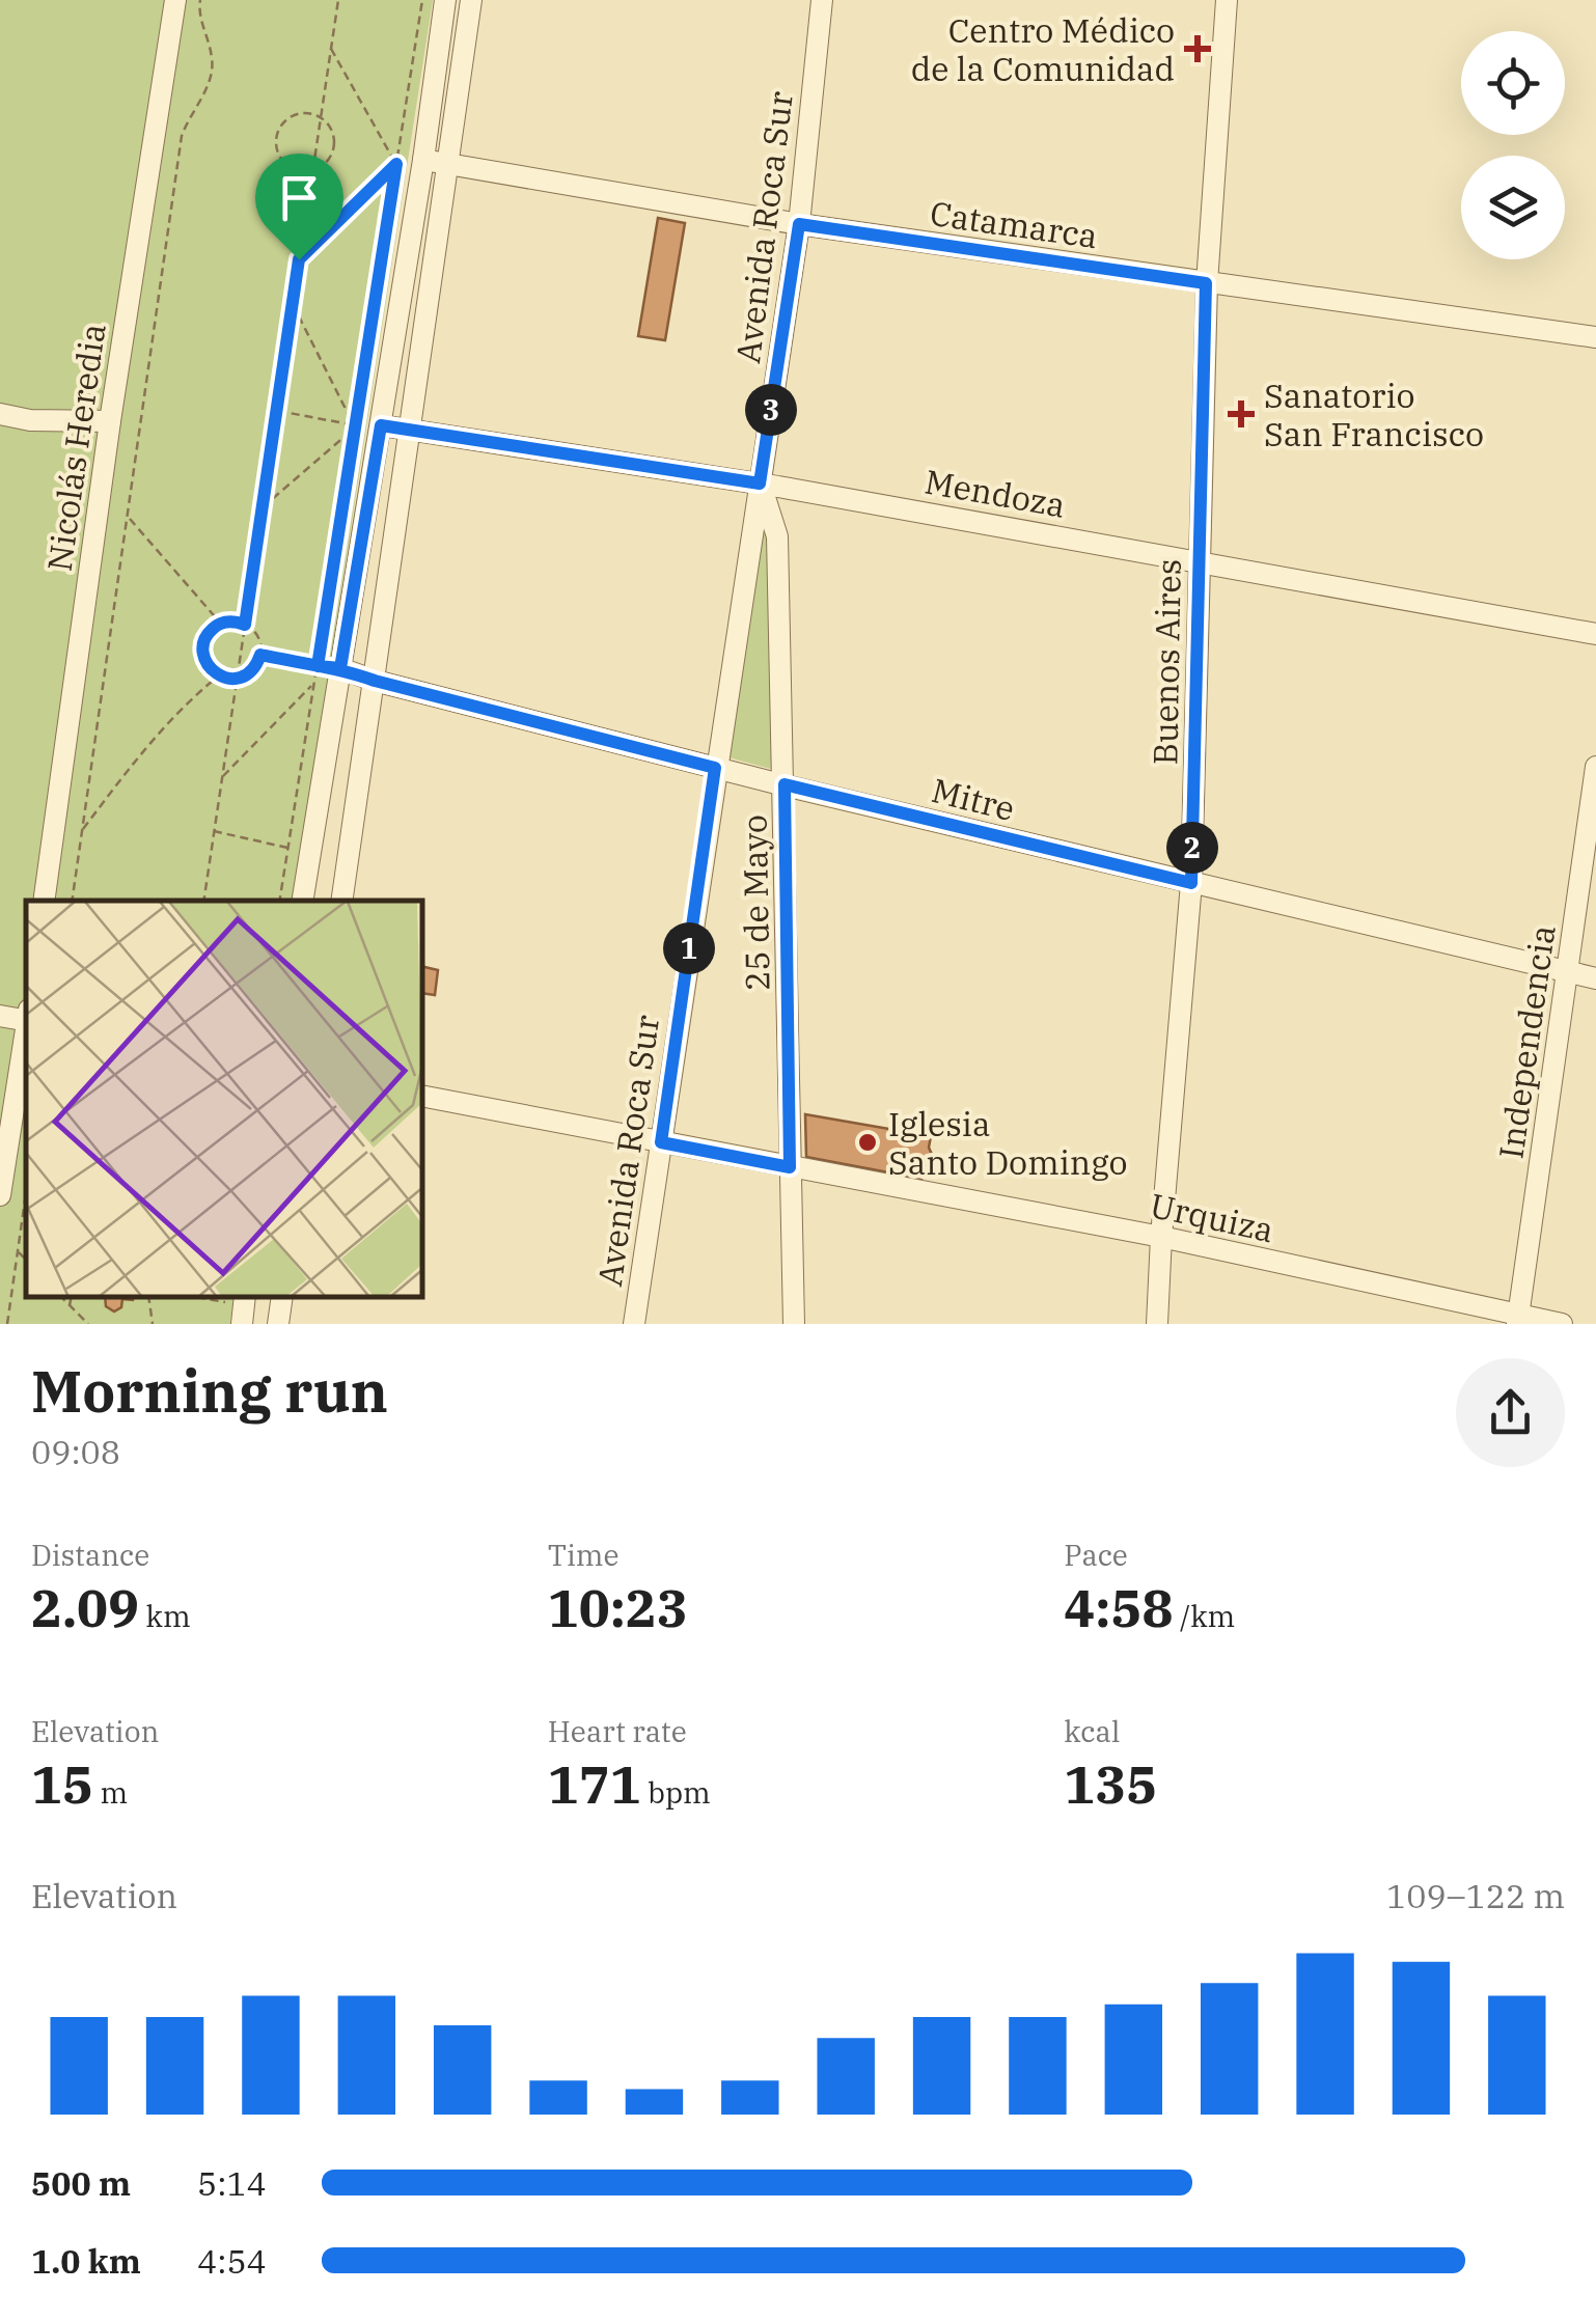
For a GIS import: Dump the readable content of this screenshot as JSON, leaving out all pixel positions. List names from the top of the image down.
{
  "streets": {
    "street": [
      "Catamarca",
      "Avenida Roca Sur",
      "Nicolás Heredia",
      "Mendoza",
      "Buenos Aires",
      "Mitre",
      "25 de Mayo",
      "Independencia",
      "Urquiza"
    ]
  },
  "crossings": [
    ["Catamarca", "Avenida Roca Sur"],
    ["Catamarca", "Buenos Aires"],
    ["Avenida Roca Sur", "Mendoza"],
    ["Avenida Roca Sur", "Mitre"],
    ["Avenida Roca Sur", "25 de Mayo"],
    ["Avenida Roca Sur", "Urquiza"],
    ["Mendoza", "Buenos Aires"],
    ["Mendoza", "25 de Mayo"],
    ["Buenos Aires", "Mitre"],
    ["Buenos Aires", "Urquiza"],
    ["Mitre", "25 de Mayo"],
    ["Mitre", "Independencia"],
    ["25 de Mayo", "Urquiza"],
    ["Independencia", "Urquiza"]
  ],
  "places": {
    "health": ["Centro Médico de la Comunidad", "Sanatorio San Francisco"],
    "other": ["Iglesia Santo Domingo"]
  },
  "page": {
    "pins": ["3", "2", "1"],
    "heading": ["Morning run", "09:08"],
    "stats": [
      ["Distance", "2.09 km"],
      ["Time", "10:23"],
      ["Pace", "4:58 /km"],
      ["Elevation", "15 m"],
      ["Heart rate", "171 bpm"],
      ["kcal", "135"]
    ],
    "chart": ["Elevation", "109–122 m"],
    "list": [
      {
        "name": "500 m",
        "note": "5:14"
      },
      {
        "name": "1.0 km",
        "note": "4:54"
      }
    ]
  }
}
